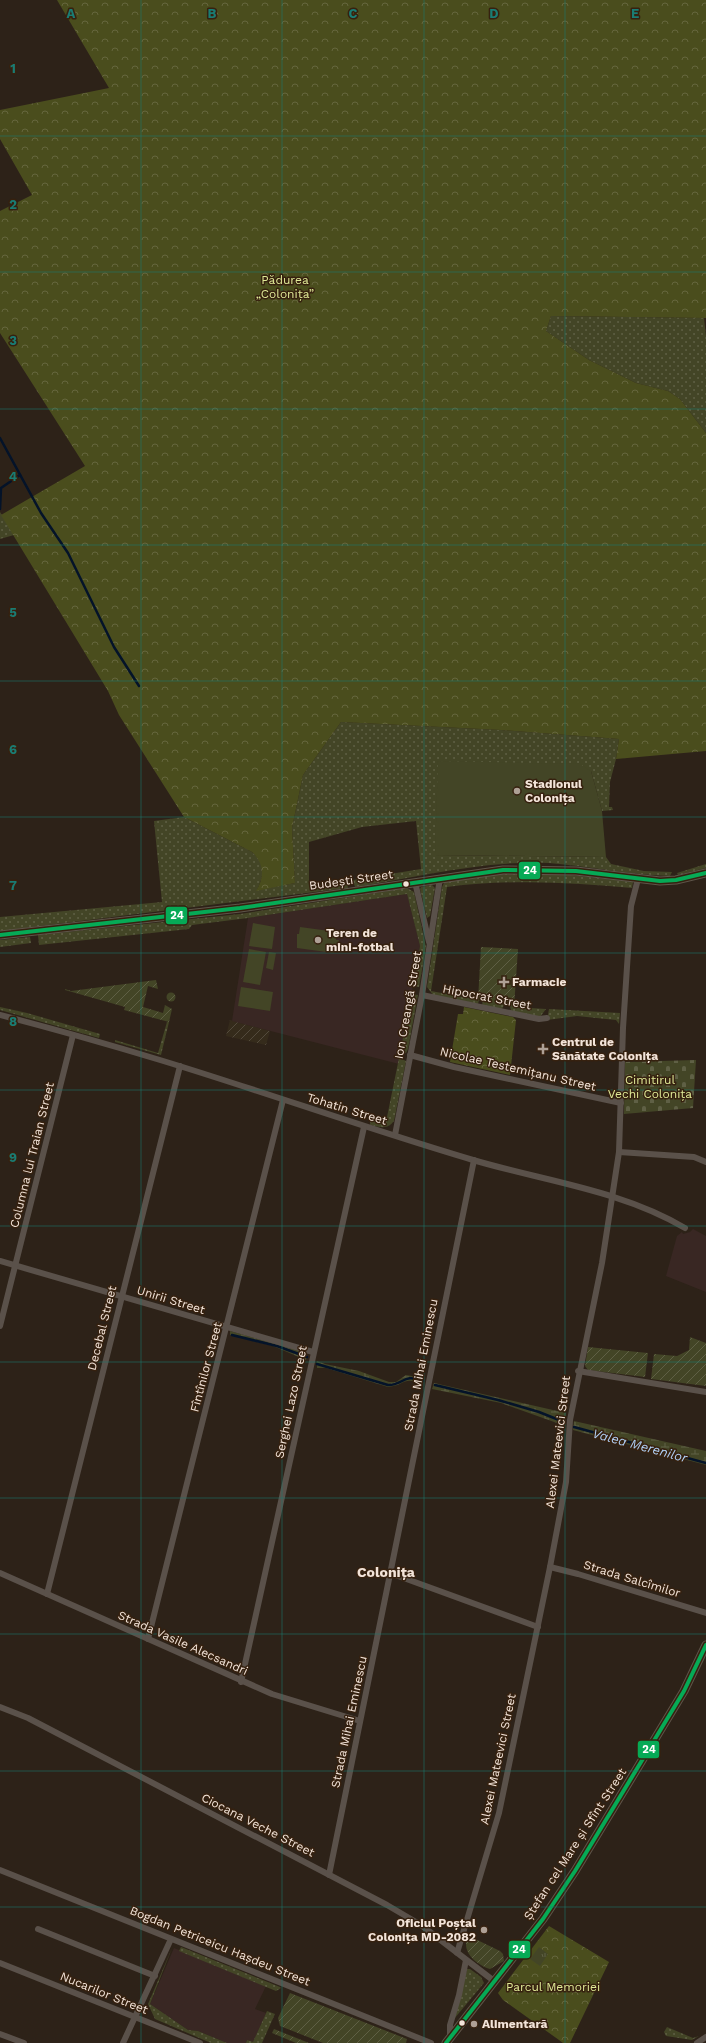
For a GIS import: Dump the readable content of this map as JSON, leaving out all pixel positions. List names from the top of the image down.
{
  "streets": {
    "street": [
      "Budești Street",
      "Hipocrat Street",
      "Ion Creangă Street",
      "Nicolae Testemițanu Street",
      "Tohatin Street",
      "Columna lui Traian Street",
      "Unirii Street",
      "Decebal Street",
      "Strada Mihai Eminescu",
      "Fîntînilor Street",
      "Serghei Lazo Street",
      "Alexei Mateevici Street",
      "Strada Salcîmilor",
      "Strada Vasile Alecsandri",
      "Ciocana Veche Street",
      "Ștefan cel Mare și Sfînt Street",
      "Bogdan Petriceicu Hașdeu Street",
      "Nucarilor Street"
    ]
  },
  "crossings": [
    ["Budești Street", "Ion Creangă Street"],
    ["Budești Street", "Alexei Mateevici Street"],
    ["Hipocrat Street", "Ion Creangă Street"],
    ["Ion Creangă Street", "Nicolae Testemițanu Street"],
    ["Ion Creangă Street", "Tohatin Street"],
    ["Nicolae Testemițanu Street", "Alexei Mateevici Street"],
    ["Tohatin Street", "Columna lui Traian Street"],
    ["Tohatin Street", "Decebal Street"],
    ["Tohatin Street", "Strada Mihai Eminescu"],
    ["Tohatin Street", "Fîntînilor Street"],
    ["Tohatin Street", "Serghei Lazo Street"],
    ["Tohatin Street", "Alexei Mateevici Street"],
    ["Columna lui Traian Street", "Unirii Street"],
    ["Unirii Street", "Decebal Street"],
    ["Unirii Street", "Fîntînilor Street"],
    ["Unirii Street", "Serghei Lazo Street"],
    ["Decebal Street", "Strada Vasile Alecsandri"],
    ["Strada Mihai Eminescu", "Strada Vasile Alecsandri"],
    ["Strada Mihai Eminescu", "Ciocana Veche Street"],
    ["Fîntînilor Street", "Strada Vasile Alecsandri"],
    ["Serghei Lazo Street", "Strada Vasile Alecsandri"],
    ["Alexei Mateevici Street", "Strada Salcîmilor"],
    ["Alexei Mateevici Street", "Ciocana Veche Street"],
    ["Ciocana Veche Street", "Ștefan cel Mare și Sfînt Street"]
  ],
  "districts": ["Colonița"],
  "water": ["Valea Merenilor"],
  "parks": ["Pădurea „Colonița”", "Cimitirul Vechi Colonița", "Parcul Memoriei"],
  "places": {
    "other": [
      "Stadionul Colonița",
      "Teren de mini-fotbal",
      "Oficiul Poștal Colonița MD-2082",
      "Alimentară"
    ],
    "health": ["Farmacie", "Centrul de Sănătate Colonița"]
  },
  "lines": ["transit line 24"],
  "grid": {
    "columns": [
      "A",
      "B",
      "C",
      "D",
      "E"
    ],
    "rows": [
      "1",
      "2",
      "3",
      "4",
      "5",
      "6",
      "7",
      "8",
      "9"
    ]
  }
}
